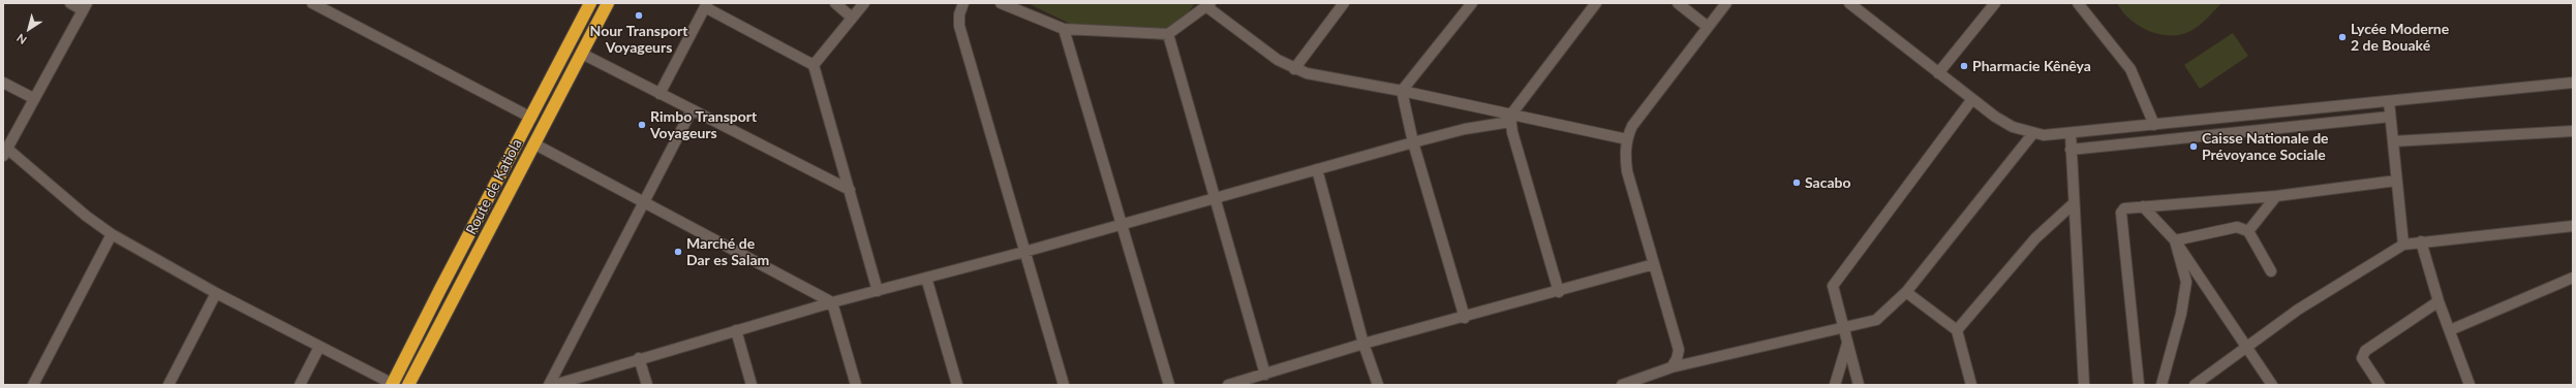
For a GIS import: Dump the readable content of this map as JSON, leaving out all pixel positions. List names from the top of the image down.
{
  "streets": {
    "highway": ["Route de Katiola"]
  },
  "places": [
    "Nour Transport Voyageurs",
    "Lycée Moderne 2 de Bouaké",
    "Pharmacie Kênêya",
    "Rimbo Transport Voyageurs",
    "Caisse Nationale de Prévoyance Sociale",
    "Sacabo",
    "Marché de Dar es Salam"
  ],
  "north": "bottom left"
}
